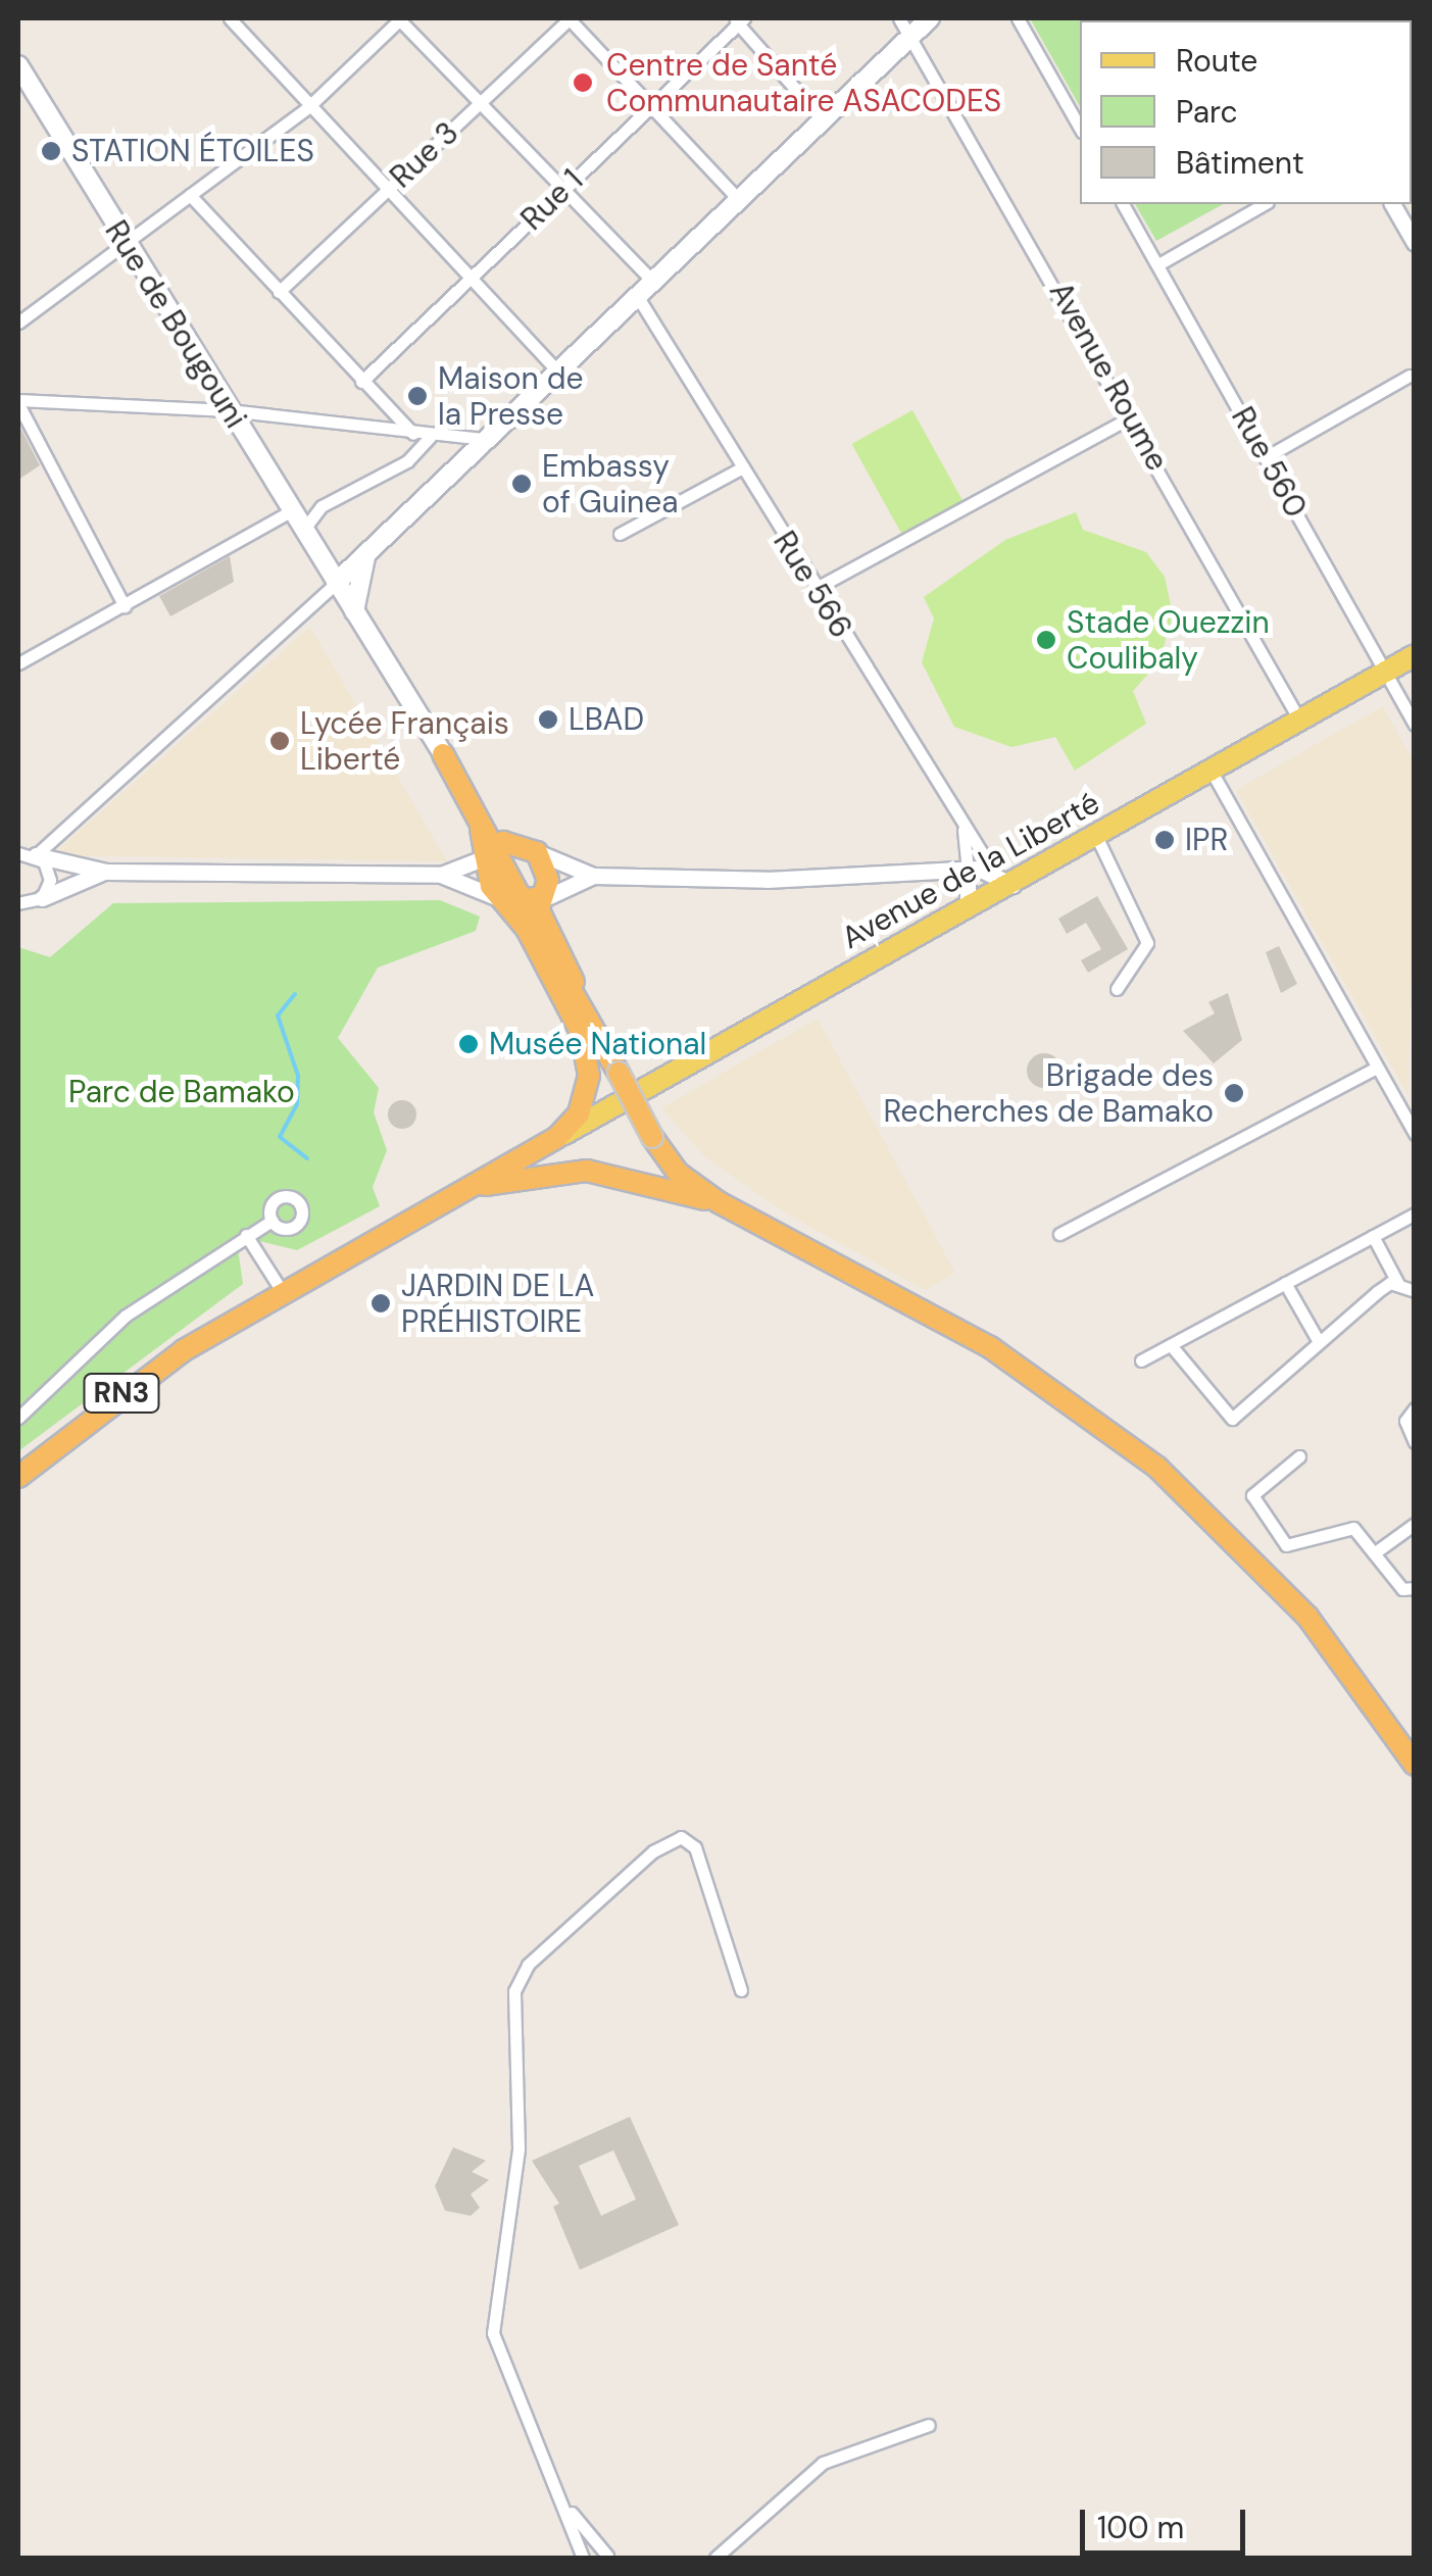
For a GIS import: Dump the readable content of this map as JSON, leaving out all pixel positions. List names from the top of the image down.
{
  "streets": {
    "highway": ["RN3"],
    "main road": ["Rue de Bougouni", "Avenue de la Liberté"],
    "street": [
      "Rue 3",
      "Rue 1",
      "Avenue Roume",
      "Rue 560",
      "Rue 566"
    ]
  },
  "crossings": [
    ["Avenue Roume", "Avenue de la Liberté"],
    ["Rue 560", "Avenue de la Liberté"],
    ["Rue 566", "Avenue de la Liberté"]
  ],
  "parks": ["Parc de Bamako"],
  "places": [
    "Centre de Santé Communautaire ASACODES",
    "STATION ÉTOILES",
    "Maison de la Presse",
    "Embassy of Guinea",
    "Stade Ouezzin Coulibaly",
    "LBAD",
    "Lycée Français Liberté",
    "IPR",
    "Musée National",
    "Brigade des Recherches de Bamako",
    "JARDIN DE LA PRÉHISTOIRE"
  ],
  "legend": ["Route", "Parc", "Bâtiment"],
  "scale_bar": "100 m"
}
